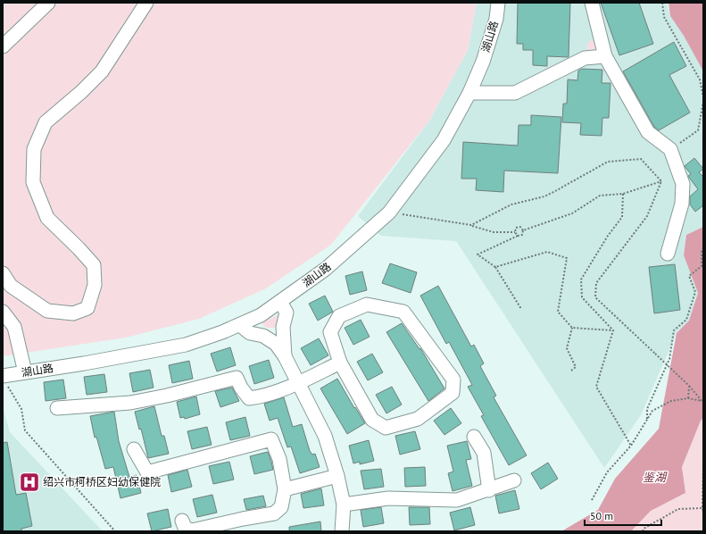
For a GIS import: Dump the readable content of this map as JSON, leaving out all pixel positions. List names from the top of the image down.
{
  "streets": {
    "street": ["湖山路"]
  },
  "water": ["鉴湖"],
  "places": {
    "hospital": ["绍兴市柯桥区妇幼保健院"]
  },
  "scale_bar": "50 m"
}
